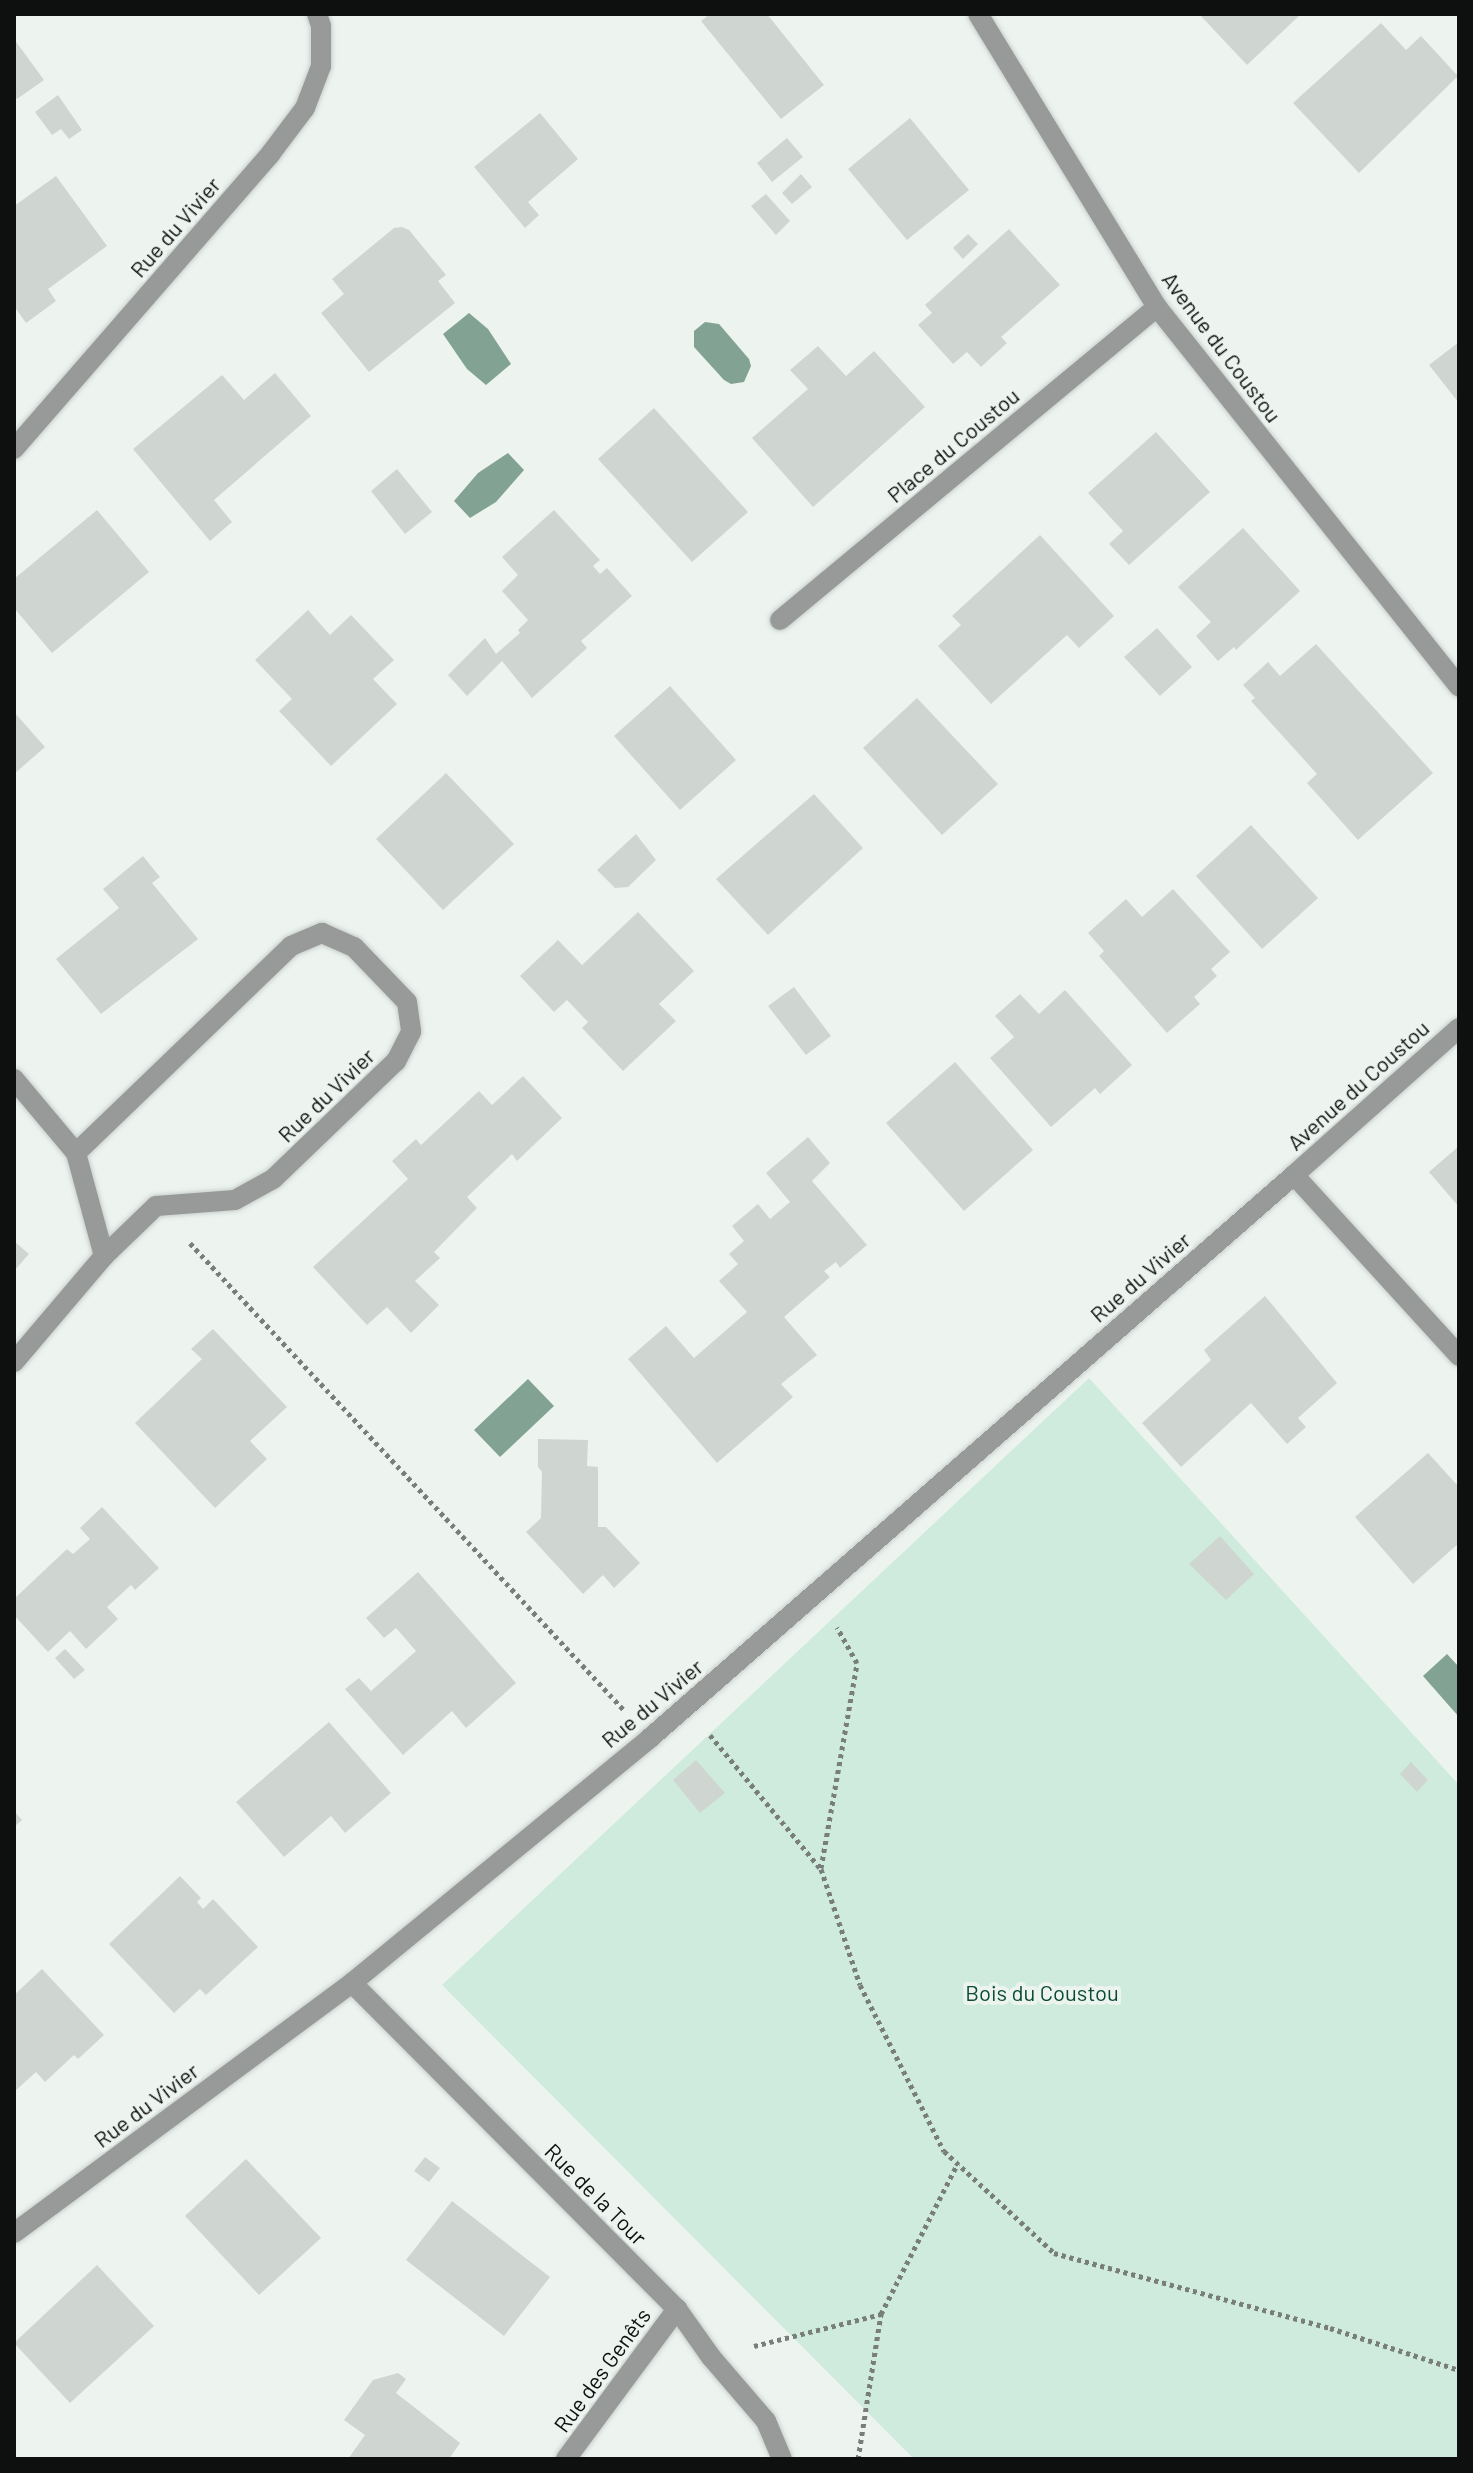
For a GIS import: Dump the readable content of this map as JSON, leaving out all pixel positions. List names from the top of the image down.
{
  "streets": {
    "street": [
      "Rue du Vivier",
      "Avenue du Coustou",
      "Place du Coustou",
      "Rue de la Tour",
      "Rue des Genêts"
    ]
  },
  "crossings": [
    ["Rue du Vivier", "Avenue du Coustou"],
    ["Rue du Vivier", "Rue de la Tour"],
    ["Avenue du Coustou", "Place du Coustou"],
    ["Rue de la Tour", "Rue des Genêts"]
  ],
  "parks": ["Bois du Coustou"]
}
